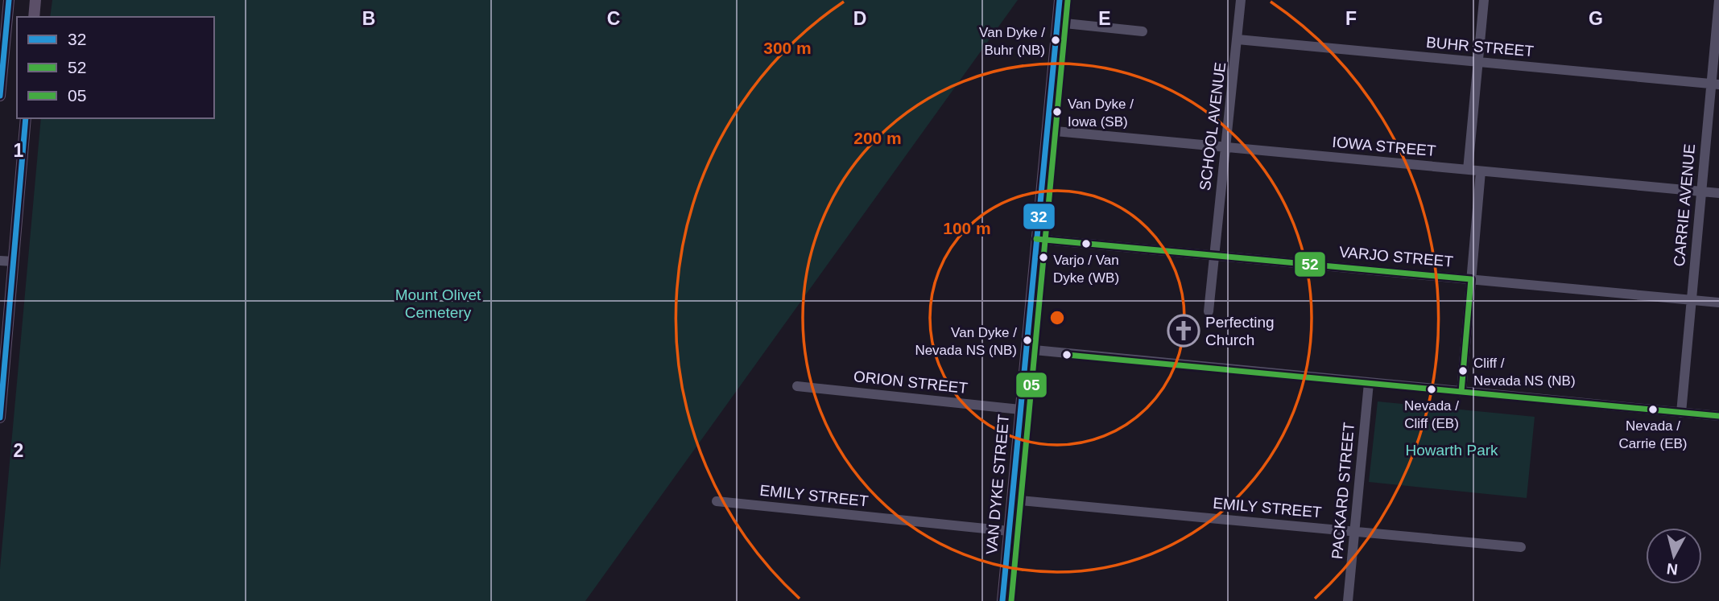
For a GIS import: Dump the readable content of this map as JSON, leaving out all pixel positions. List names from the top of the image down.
{
  "streets": {
    "main road": ["VAN DYKE STREET"],
    "street": [
      "BUHR STREET",
      "SCHOOL AVENUE",
      "IOWA STREET",
      "CARRIE AVENUE",
      "VARJO STREET",
      "ORION STREET",
      "PACKARD STREET",
      "EMILY STREET"
    ]
  },
  "crossings": [
    ["BUHR STREET", "SCHOOL AVENUE"],
    ["BUHR STREET", "CARRIE AVENUE"],
    ["SCHOOL AVENUE", "IOWA STREET"],
    ["SCHOOL AVENUE", "VARJO STREET"],
    ["IOWA STREET", "CARRIE AVENUE"],
    ["IOWA STREET", "VAN DYKE STREET"],
    ["CARRIE AVENUE", "VARJO STREET"],
    ["VARJO STREET", "VAN DYKE STREET"],
    ["ORION STREET", "VAN DYKE STREET"],
    ["VAN DYKE STREET", "EMILY STREET"],
    ["PACKARD STREET", "EMILY STREET"]
  ],
  "parks": ["Mount Olivet Cemetery", "Howarth Park"],
  "places": {
    "other": [
      "Van Dyke / Buhr (NB)",
      "Van Dyke / Iowa (SB)",
      "Varjo / Van Dyke (WB)",
      "Van Dyke / Nevada NS (NB)",
      "Cliff / Nevada NS (NB)",
      "Nevada / Cliff (EB)",
      "Nevada / Carrie (EB)"
    ],
    "church": ["Perfecting Church"]
  },
  "lines": ["transit line 32", "transit line 05", "transit line 52"],
  "legend": ["32", "52", "05"],
  "north": "bottom",
  "grid": {
    "columns": [
      "B",
      "C",
      "D",
      "E",
      "F",
      "G"
    ],
    "rows": ["1", "2"]
  },
  "rings": ["300 m", "200 m", "100 m"]
}
